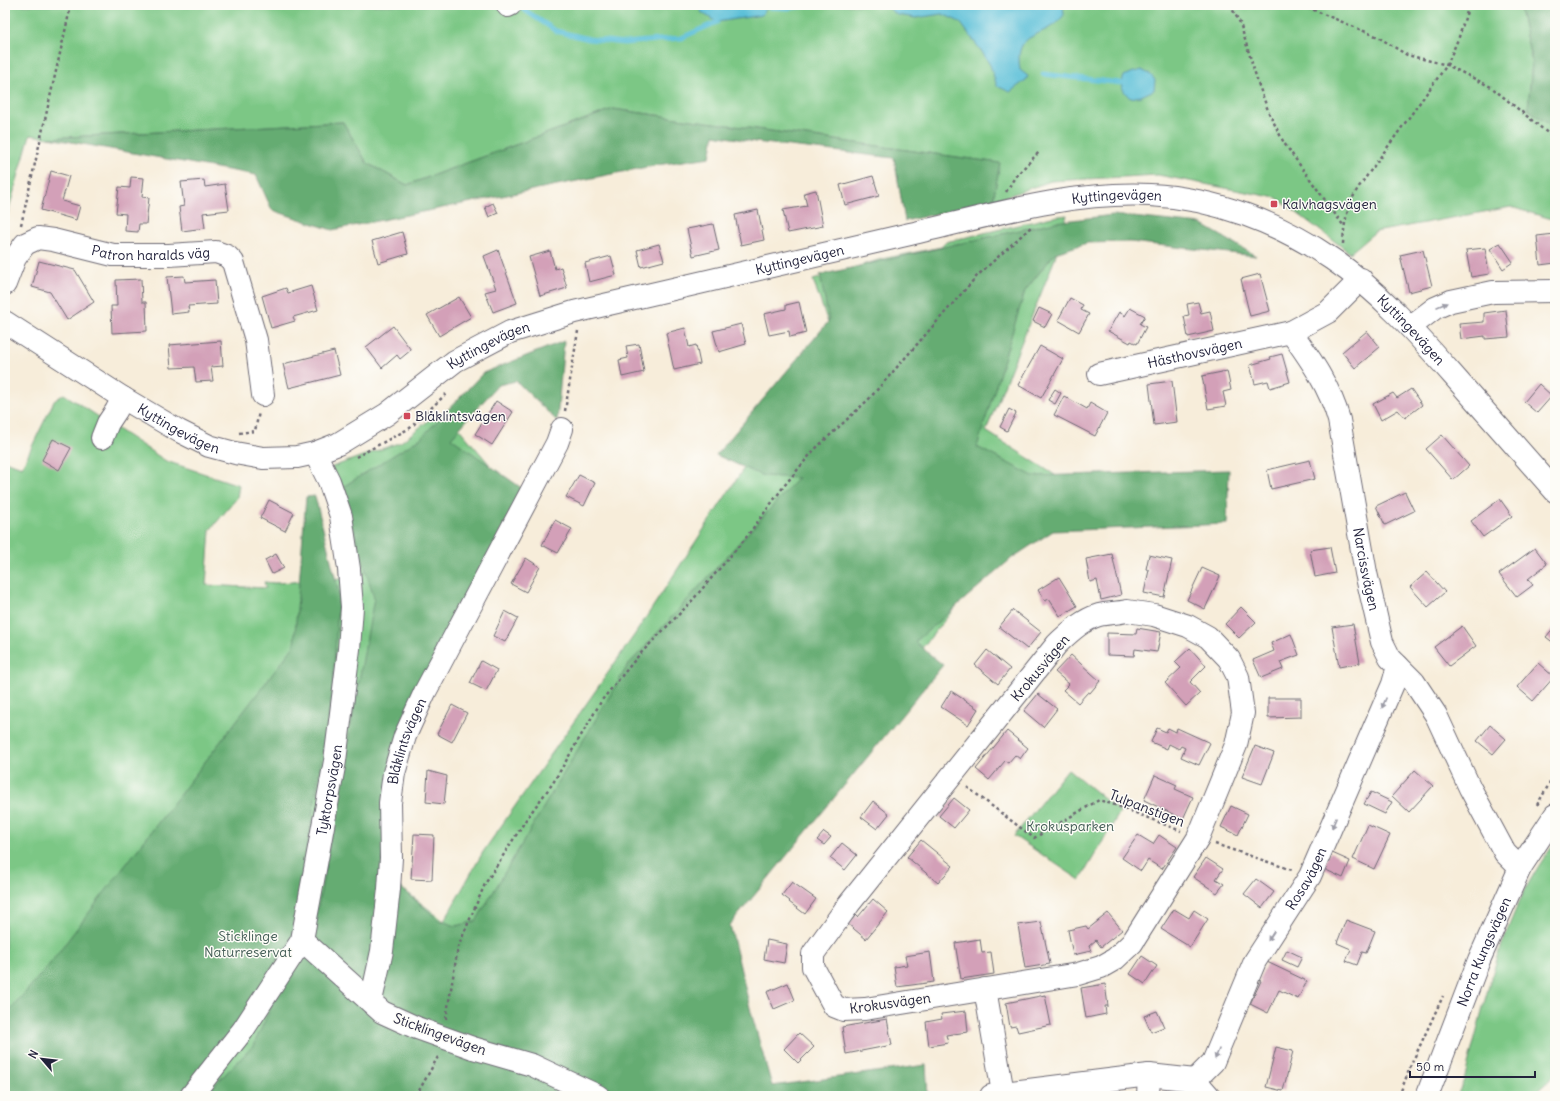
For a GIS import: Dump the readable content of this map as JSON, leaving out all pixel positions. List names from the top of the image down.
{
  "streets": {
    "street": [
      "Kyttingevägen",
      "Patron haralds väg",
      "Hästhovsvägen",
      "Narcissvägen",
      "Krokusvägen",
      "Blåklintsvägen",
      "Tyktorpsvägen",
      "Rosavägen",
      "Norra Kungsvägen",
      "Sticklingevägen"
    ],
    "path": ["Tulpanstigen"]
  },
  "crossings": [
    ["Kyttingevägen", "Tyktorpsvägen"],
    ["Hästhovsvägen", "Narcissvägen"],
    ["Narcissvägen", "Rosavägen"],
    ["Narcissvägen", "Norra Kungsvägen"],
    ["Krokusvägen", "Tulpanstigen"],
    ["Blåklintsvägen", "Sticklingevägen"],
    ["Tyktorpsvägen", "Sticklingevägen"],
    ["Tulpanstigen", "Rosavägen"]
  ],
  "one_way": ["Rosavägen"],
  "parks": ["Krokusparken", "Sticklinge Naturreservat"],
  "places": {
    "transit": ["Kalvhagsvägen", "Blåklintsvägen"]
  },
  "scale_bar": "50 m",
  "north": "top left"
}
